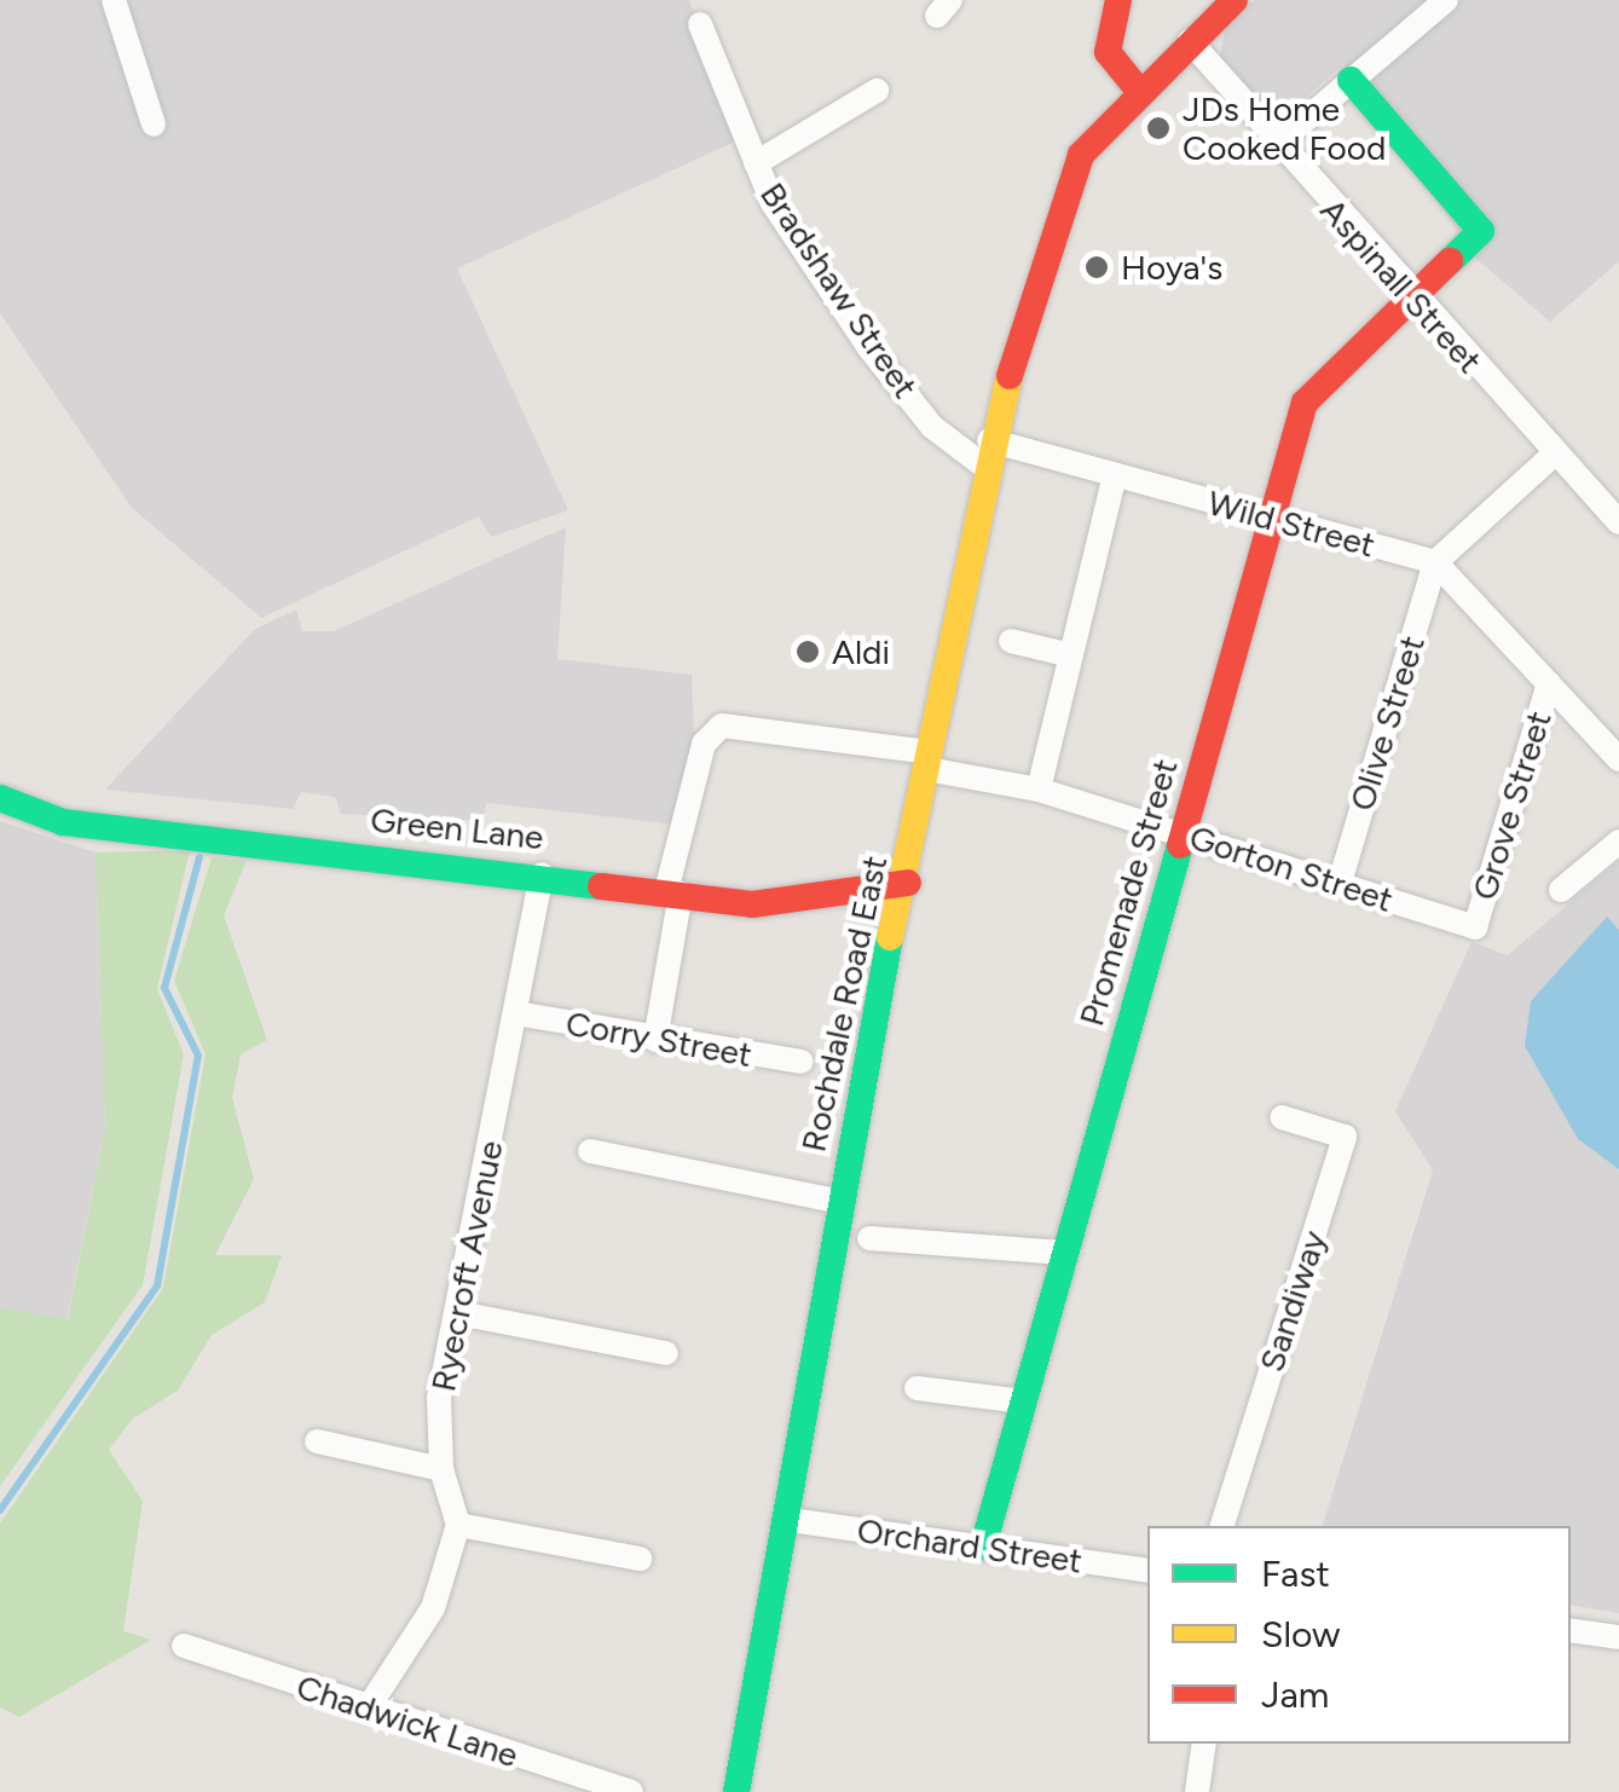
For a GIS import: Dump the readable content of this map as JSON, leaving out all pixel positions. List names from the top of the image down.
{
  "streets": {
    "main road": ["Green Lane", "Promenade Street", "Rochdale Road East"],
    "street": [
      "Aspinall Street",
      "Bradshaw Street",
      "Wild Street",
      "Olive Street",
      "Grove Street",
      "Gorton Street",
      "Corry Street",
      "Ryecroft Avenue",
      "Sandiway",
      "Orchard Street",
      "Chadwick Lane"
    ]
  },
  "crossings": [
    ["Aspinall Street", "Promenade Street"],
    ["Aspinall Street", "Rochdale Road East"],
    ["Bradshaw Street", "Wild Street"],
    ["Bradshaw Street", "Rochdale Road East"],
    ["Wild Street", "Olive Street"],
    ["Wild Street", "Promenade Street"],
    ["Wild Street", "Rochdale Road East"],
    ["Olive Street", "Gorton Street"],
    ["Grove Street", "Gorton Street"],
    ["Green Lane", "Gorton Street"],
    ["Green Lane", "Rochdale Road East"],
    ["Green Lane", "Ryecroft Avenue"],
    ["Gorton Street", "Promenade Street"],
    ["Gorton Street", "Rochdale Road East"],
    ["Promenade Street", "Orchard Street"],
    ["Rochdale Road East", "Orchard Street"],
    ["Corry Street", "Ryecroft Avenue"]
  ],
  "places": ["JDs Home Cooked Food", "Hoya's", "Aldi"],
  "legend": ["Fast", "Slow", "Jam"]
}
